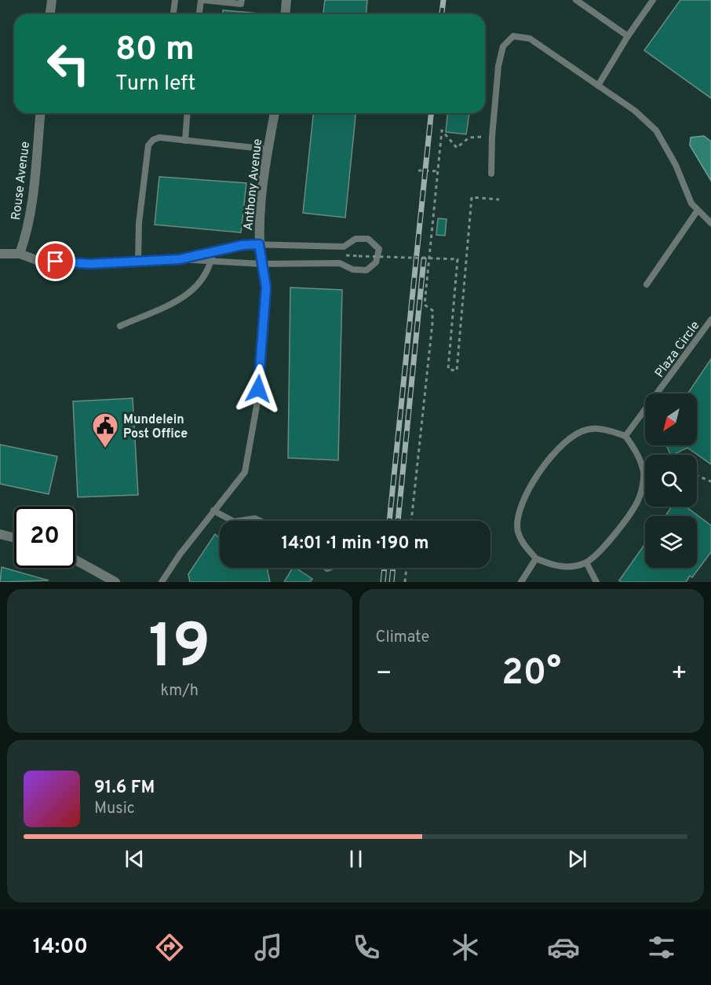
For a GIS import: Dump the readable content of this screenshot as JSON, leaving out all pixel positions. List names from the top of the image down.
{
  "streets": {
    "street": ["Rouse Avenue", "Anthony Avenue"],
    "lane": ["Plaza Circle"]
  },
  "places": {
    "public building": ["Mundelein Post Office"]
  },
  "north": "bottom left",
  "page": {
    "turn": ["80 m", "Turn left"],
    "limit": "20",
    "trip": "14:01 · 1 min · 190 m",
    "tile": [
      ["19", "km/h"],
      "Climate"
    ],
    "heat": ["−", "20°", "+"],
    "song": ["91.6 FM", "Music"],
    "tabs": "14:00"
  }
}
